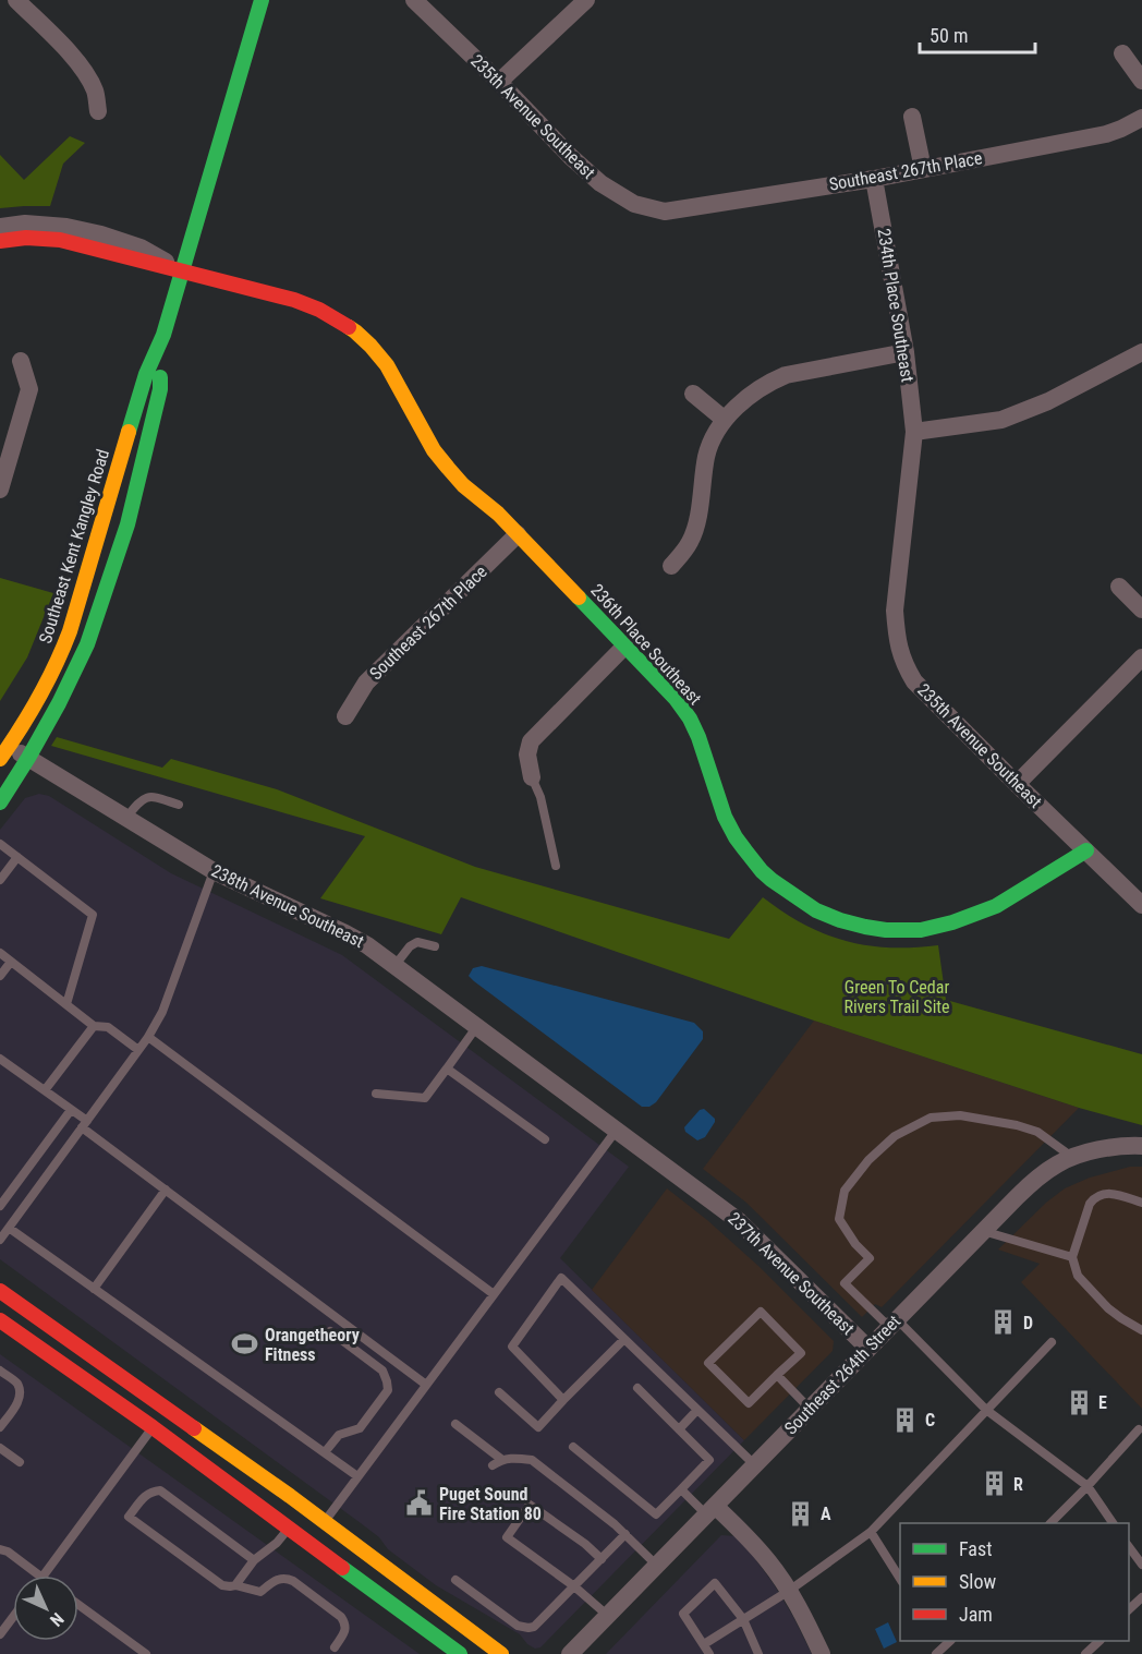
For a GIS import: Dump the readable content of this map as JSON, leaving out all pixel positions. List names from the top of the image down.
{
  "streets": {
    "main road": ["Southeast Kent Kangley Road", "236th Place Southeast"],
    "street": [
      "235th Avenue Southeast",
      "Southeast 267th Place",
      "234th Place Southeast",
      "238th Avenue Southeast",
      "237th Avenue Southeast",
      "Southeast 264th Street"
    ]
  },
  "crossings": [
    ["235th Avenue Southeast", "Southeast 267th Place"],
    ["235th Avenue Southeast", "234th Place Southeast"],
    ["235th Avenue Southeast", "236th Place Southeast"],
    ["Southeast 267th Place", "234th Place Southeast"],
    ["Southeast 267th Place", "236th Place Southeast"],
    ["Southeast Kent Kangley Road", "236th Place Southeast"],
    ["Southeast Kent Kangley Road", "238th Avenue Southeast"],
    ["238th Avenue Southeast", "237th Avenue Southeast"],
    ["237th Avenue Southeast", "Southeast 264th Street"]
  ],
  "parks": ["Green To Cedar Rivers Trail Site"],
  "places": {
    "building": [
      "D",
      "E",
      "C",
      "R",
      "A"
    ],
    "sports": ["Orangetheory Fitness"],
    "public building": ["Puget Sound Fire Station 80"]
  },
  "legend": ["Fast", "Slow", "Jam"],
  "scale_bar": "50 m",
  "north": "bottom right"
}
